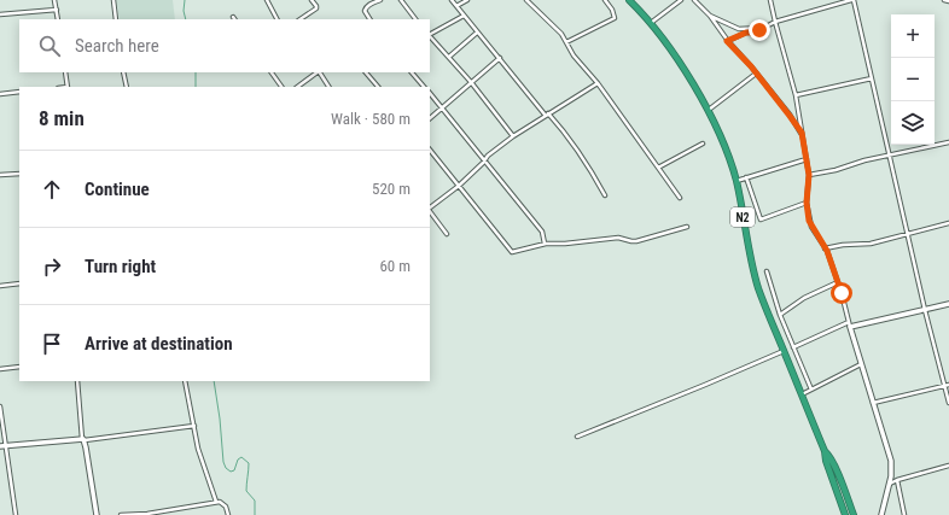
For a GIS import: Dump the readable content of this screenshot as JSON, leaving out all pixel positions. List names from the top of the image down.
{
  "streets": {
    "highway": ["N2"]
  },
  "page": {
    "map_buttons": ["+", "−"],
    "search": "Search here",
    "heading": ["8 min", "Walk · 580 m"],
    "list": [
      ["Continue", "520 m"],
      ["Turn right", "60 m"],
      "Arrive at destination"
    ]
  }
}
